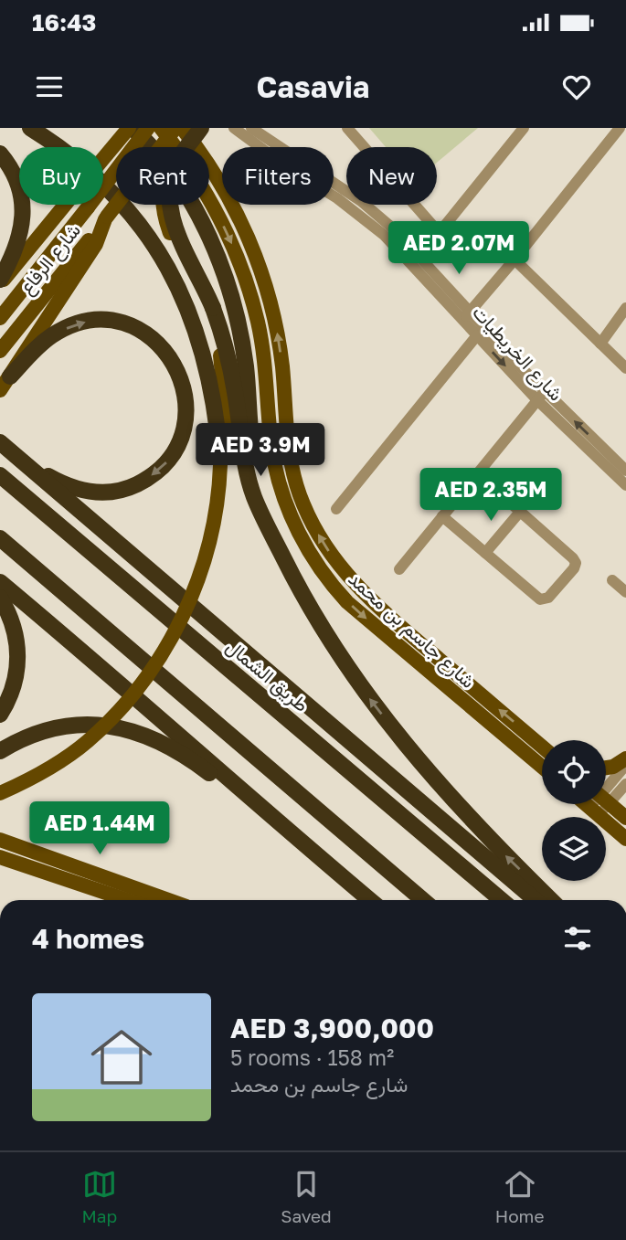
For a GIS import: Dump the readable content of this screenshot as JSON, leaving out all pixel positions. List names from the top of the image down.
{
  "streets": {
    "highway": ["طريق الشمال"],
    "main road": ["شارع الرفاع", "شارع جاسم بن محمد"],
    "street": ["شارع الخريطيات"]
  },
  "page": {
    "status": "16:43",
    "header": "Casavia",
    "chip": [
      "Buy",
      "Rent",
      "Filters",
      "New"
    ],
    "price": [
      "AED 2.07M",
      "AED 3.9M",
      "AED 2.35M",
      "AED 1.44M"
    ],
    "heading": "4 homes",
    "list": [
      {
        "name": "AED 3,900,000",
        "note": "5 rooms · 158 m² · شارع جاسم بن محمد"
      }
    ],
    "tabs": ["Map", "Saved", "Home"]
  }
}
